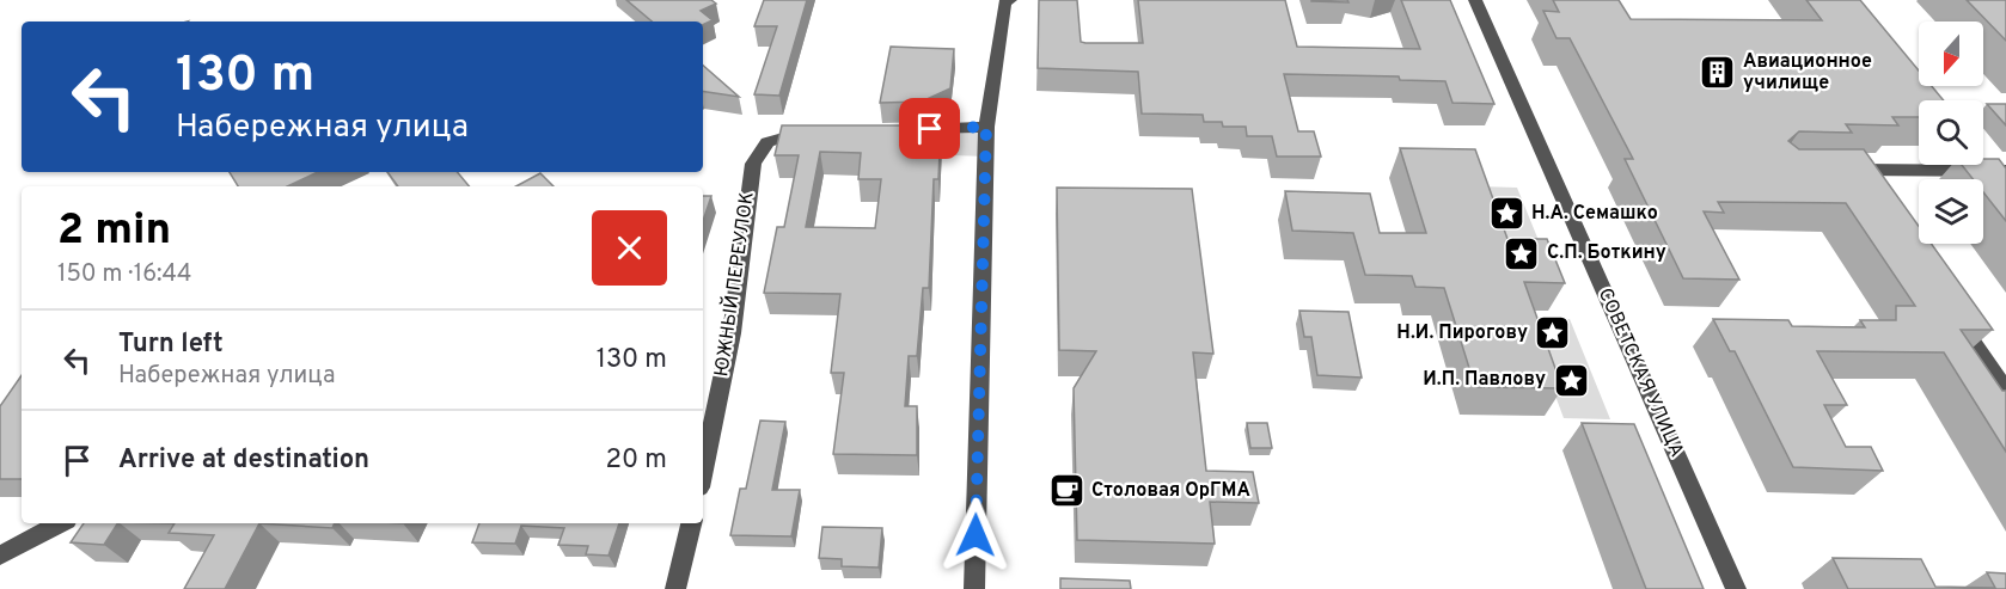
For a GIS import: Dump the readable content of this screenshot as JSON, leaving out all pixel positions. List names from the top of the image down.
{
  "streets": {
    "street": ["ЮЖНЫЙ ПЕРЕУЛОК", "СОВЕТСКАЯ УЛИЦА"]
  },
  "places": {
    "building": ["Авиационное училище"],
    "place": [
      "Н.А. Семашко",
      "С.П. Боткину",
      "Н.И. Пирогову",
      "И.П. Павлову"
    ],
    "cafe": ["Столовая ОрГМА"]
  },
  "north": "bottom",
  "page": {
    "turn": ["130 m", "Набережная улица"],
    "heading": ["2 min", "150 m · 16:44"],
    "list": [
      {
        "name": "Turn left",
        "note": "Набережная улица",
        "value": "130 m"
      },
      {
        "name": "Arrive at destination",
        "value": "20 m"
      }
    ]
  }
}
